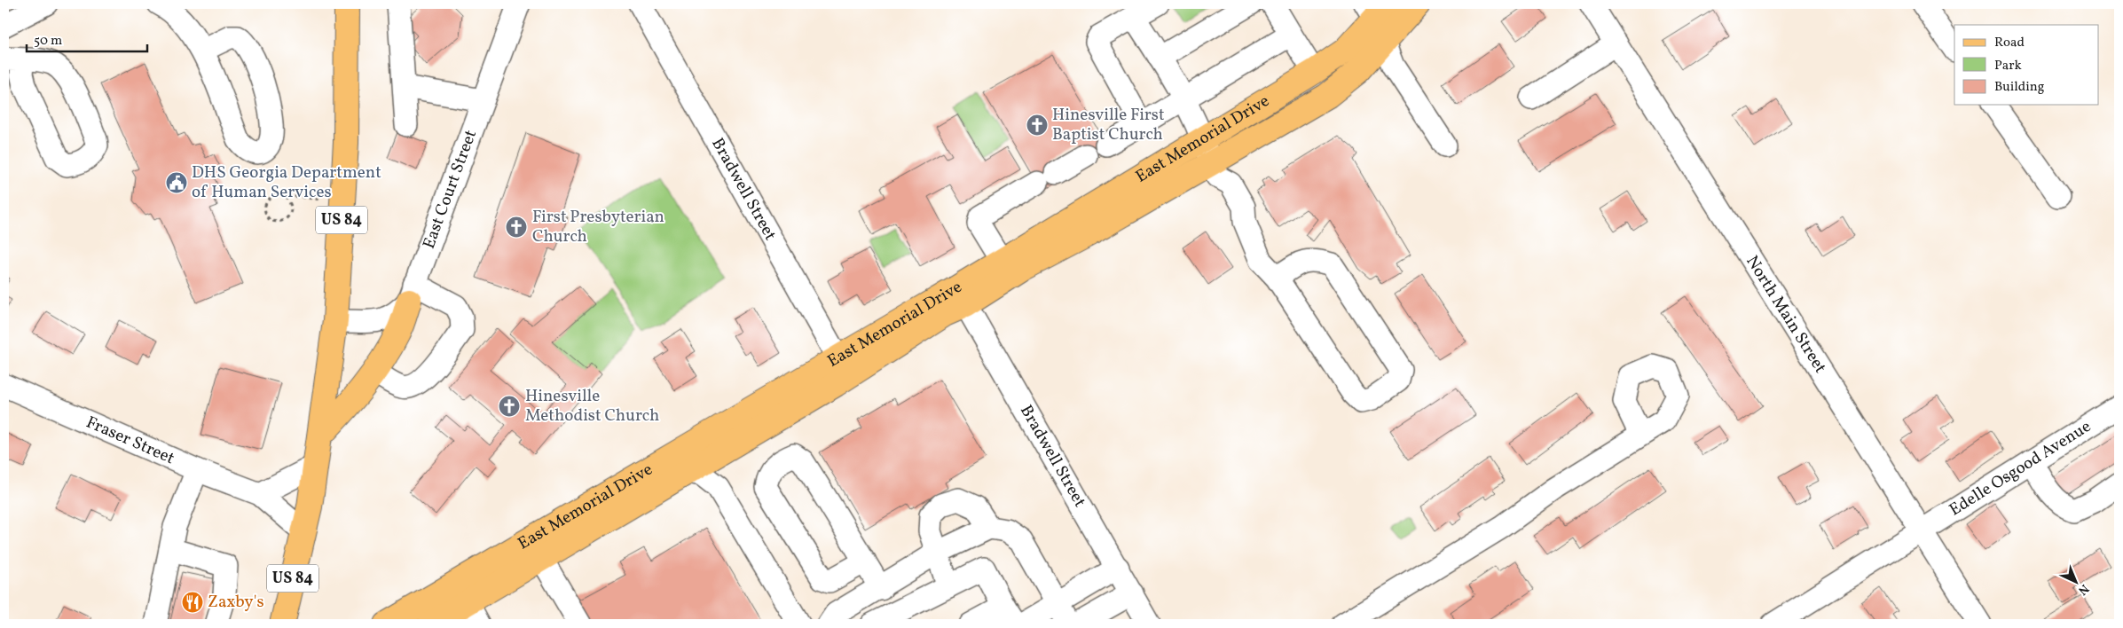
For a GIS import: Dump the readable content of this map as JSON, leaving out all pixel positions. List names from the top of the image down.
{
  "streets": {
    "main road": ["East Memorial Drive", "US 84"],
    "street": [
      "East Court Street",
      "Bradwell Street",
      "North Main Street",
      "Fraser Street",
      "Edelle Osgood Avenue"
    ]
  },
  "crossings": [
    ["East Memorial Drive", "Bradwell Street"],
    ["East Court Street", "US 84"],
    ["US 84", "Fraser Street"],
    ["North Main Street", "Edelle Osgood Avenue"]
  ],
  "places": {
    "church": ["Hinesville First Baptist Church", "First Presbyterian Church", "Hinesville Methodist Church"],
    "public building": ["DHS Georgia Department of Human Services"],
    "restaurant": ["Zaxby's"]
  },
  "legend": ["Road", "Park", "Building"],
  "scale_bar": "50 m",
  "north": "bottom right"
}
